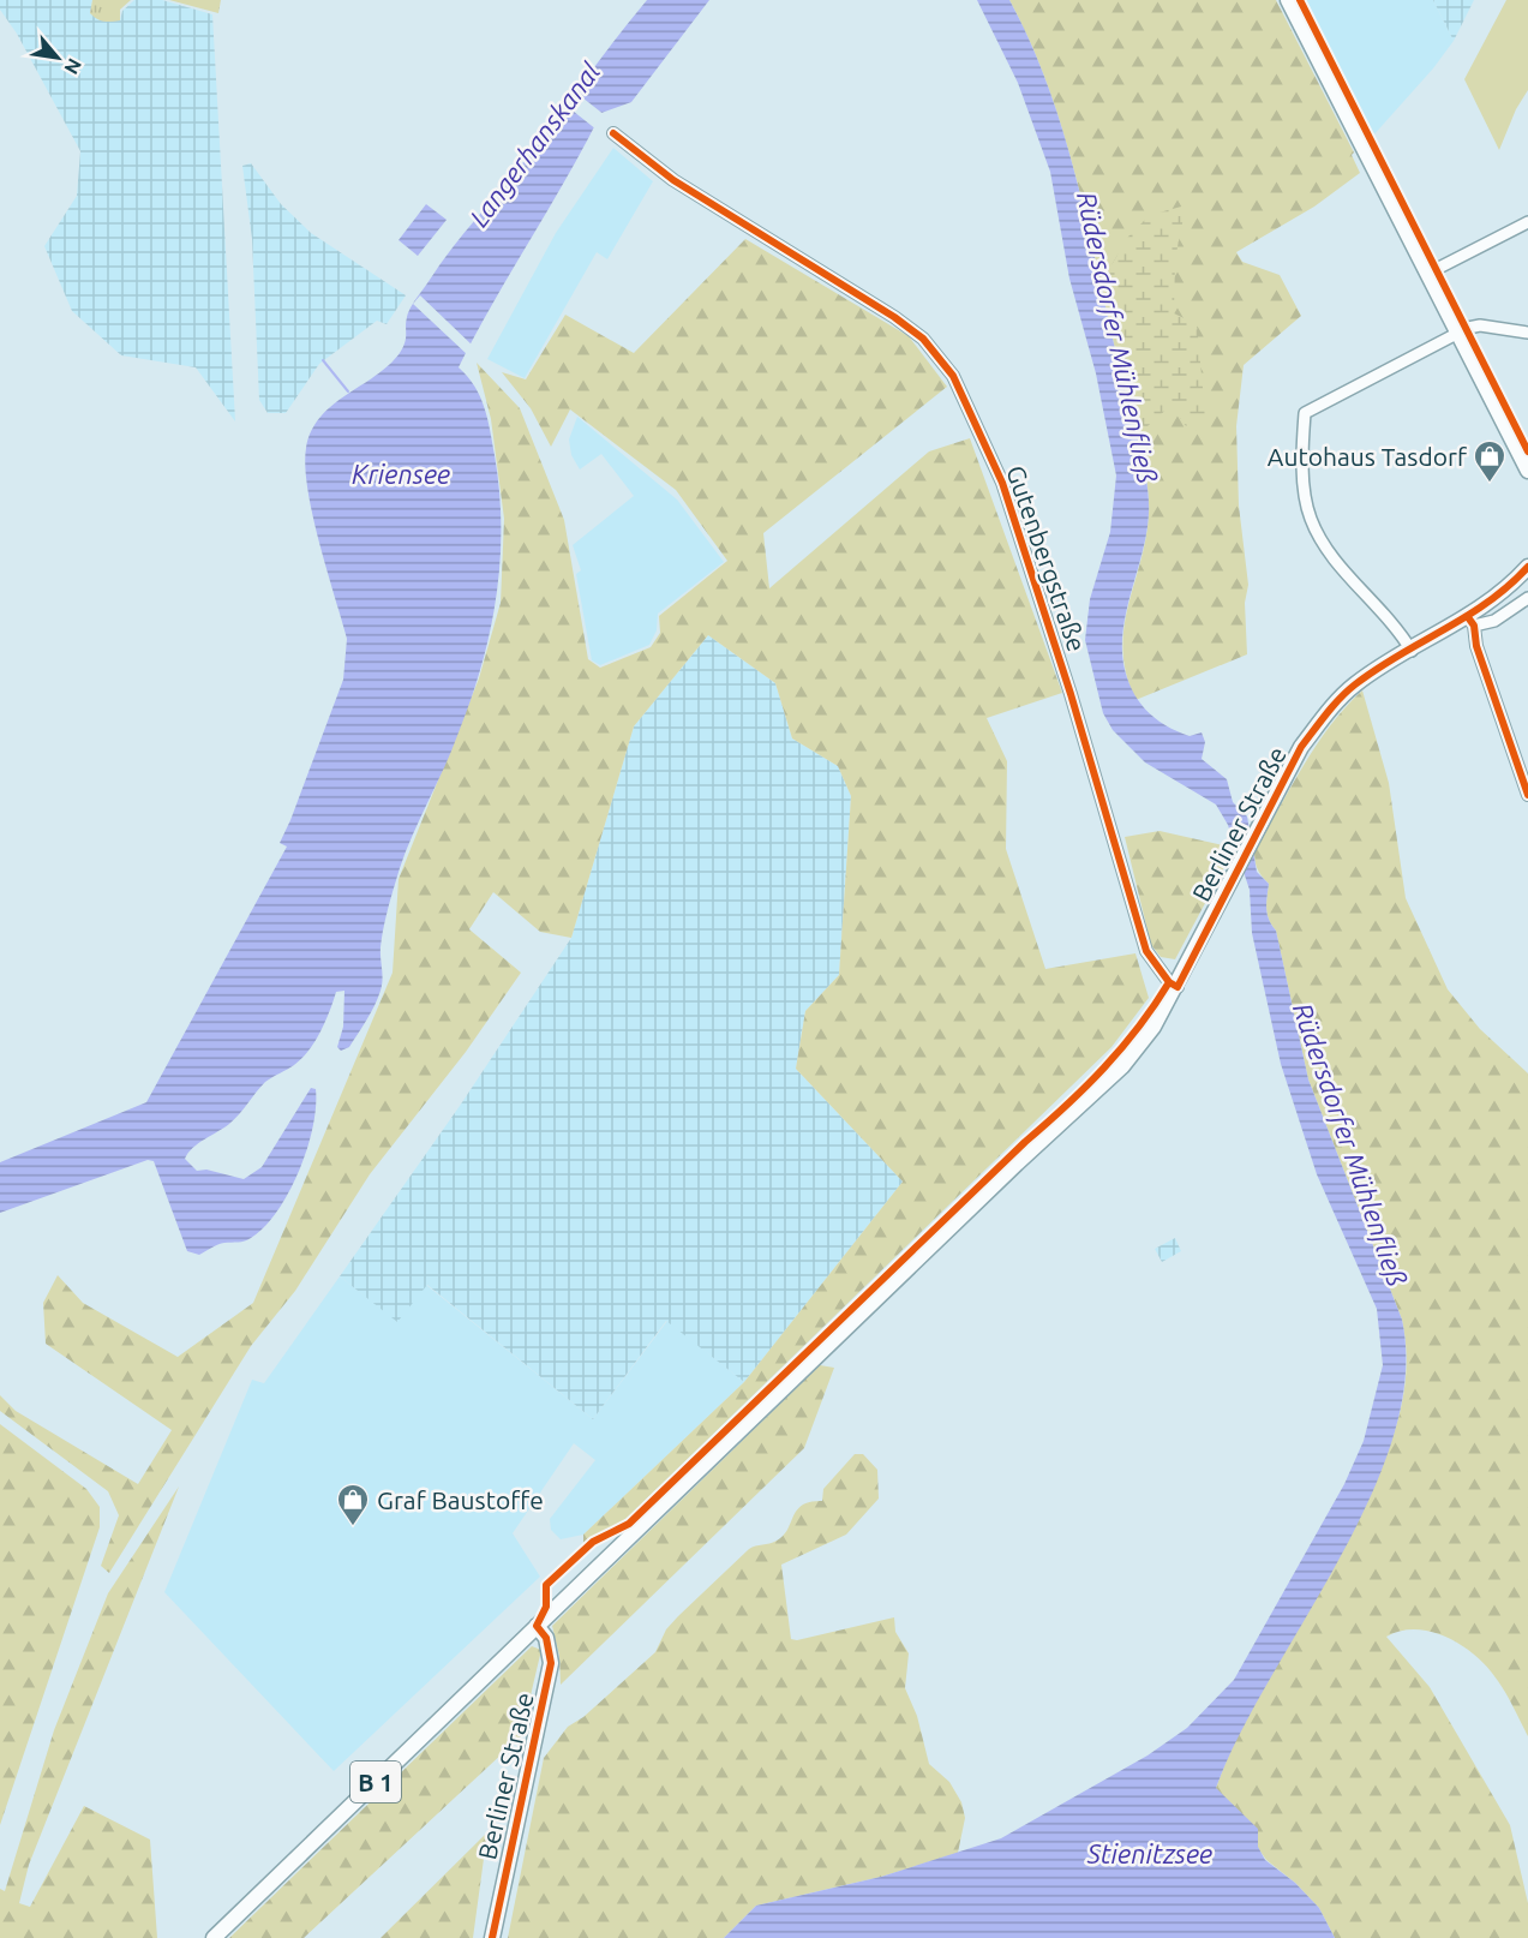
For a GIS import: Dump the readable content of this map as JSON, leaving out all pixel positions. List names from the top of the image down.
{
  "streets": {
    "main road": ["Berliner Straße", "B 1"],
    "street": ["Gutenbergstraße"]
  },
  "crossings": [
    ["Gutenbergstraße", "Berliner Straße"],
    ["Berliner Straße", "B 1"]
  ],
  "water": [
    "Langerhanskanal",
    "Rüdersdorfer Mühlenfließ",
    "Kriensee",
    "Stienitzsee"
  ],
  "places": {
    "shop": ["Autohaus Tasdorf", "Graf Baustoffe"]
  },
  "north": "bottom right"
}
